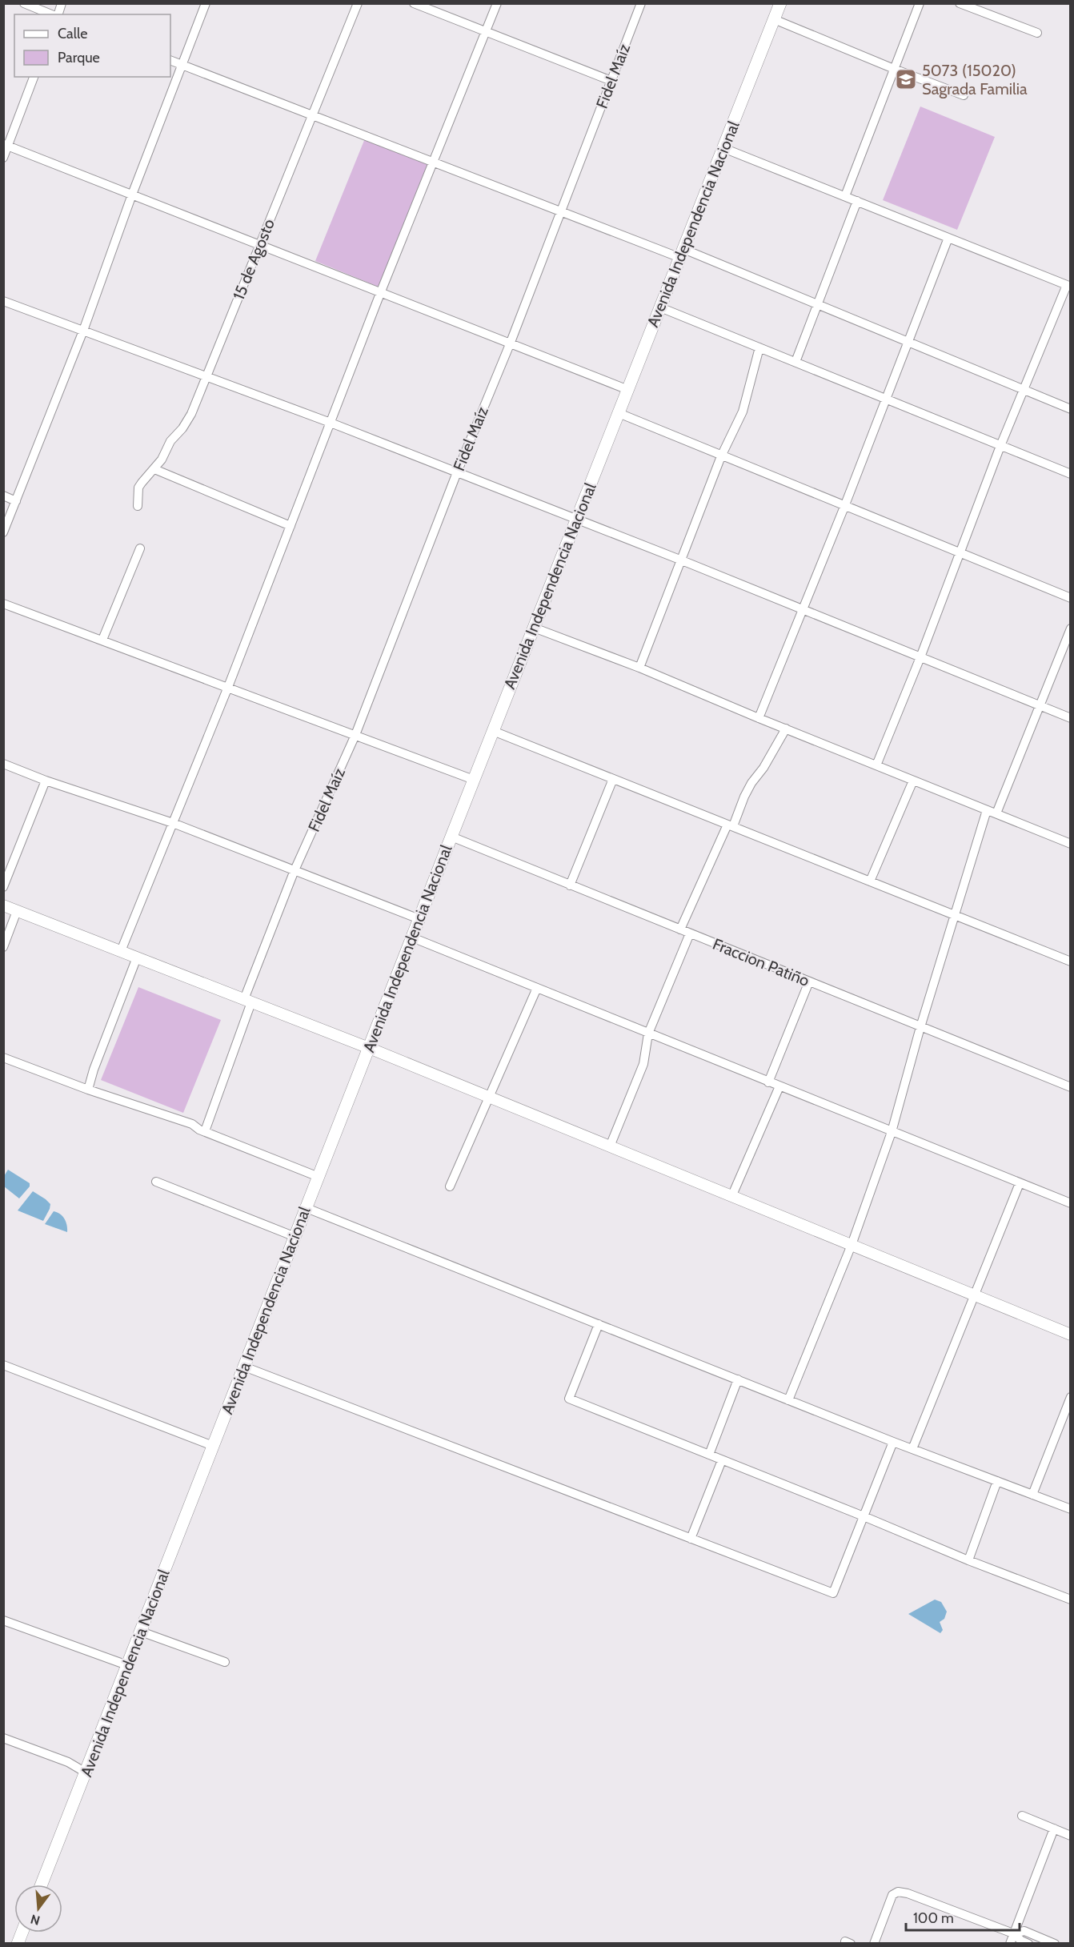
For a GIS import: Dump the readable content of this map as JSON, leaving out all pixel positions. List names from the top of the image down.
{
  "streets": {
    "main road": ["Avenida Independencia Nacional"],
    "street": ["Fidel Maíz", "15 de Agosto", "Fraccion Patiño"]
  },
  "crossings": [
    ["Avenida Independencia Nacional", "Fraccion Patiño"]
  ],
  "places": {
    "school or university": ["5073 (15020) Sagrada Familia"]
  },
  "legend": ["Calle", "Parque"],
  "scale_bar": "100 m",
  "north": "bottom"
}
